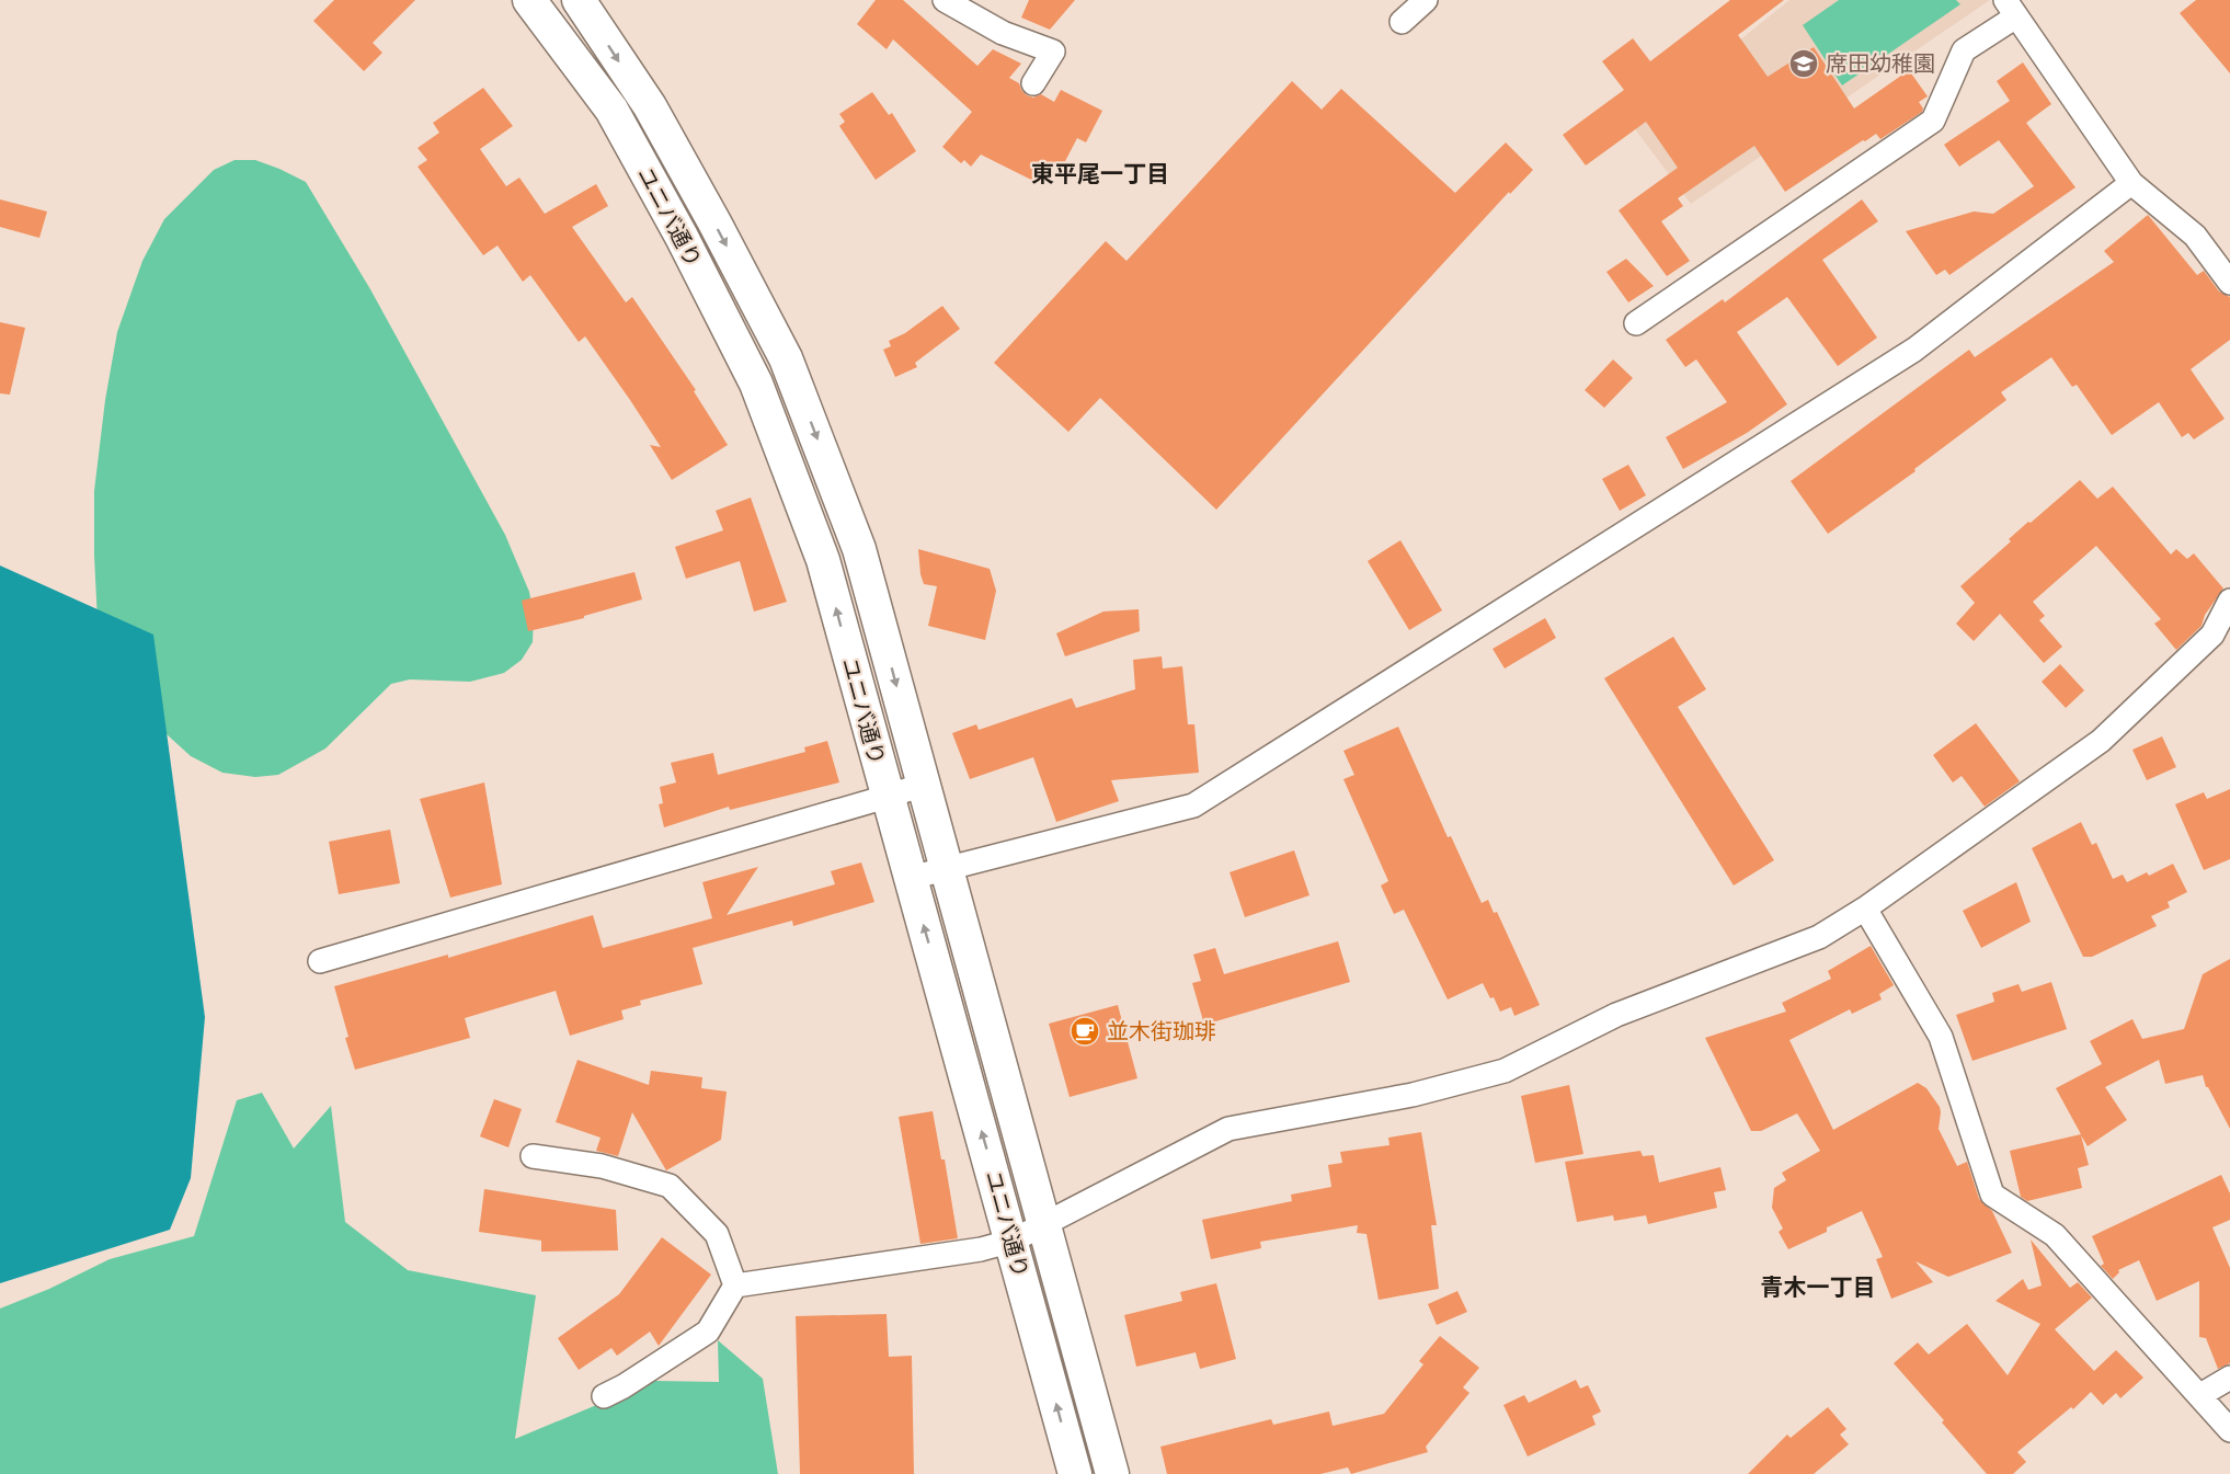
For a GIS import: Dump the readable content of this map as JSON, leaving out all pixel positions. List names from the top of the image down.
{
  "streets": {
    "street": ["ユニバ通り"]
  },
  "districts": ["東平尾一丁目", "青木一丁目"],
  "places": {
    "school or university": ["席田幼稚園"],
    "cafe": ["並木街珈琲"]
  }
}
